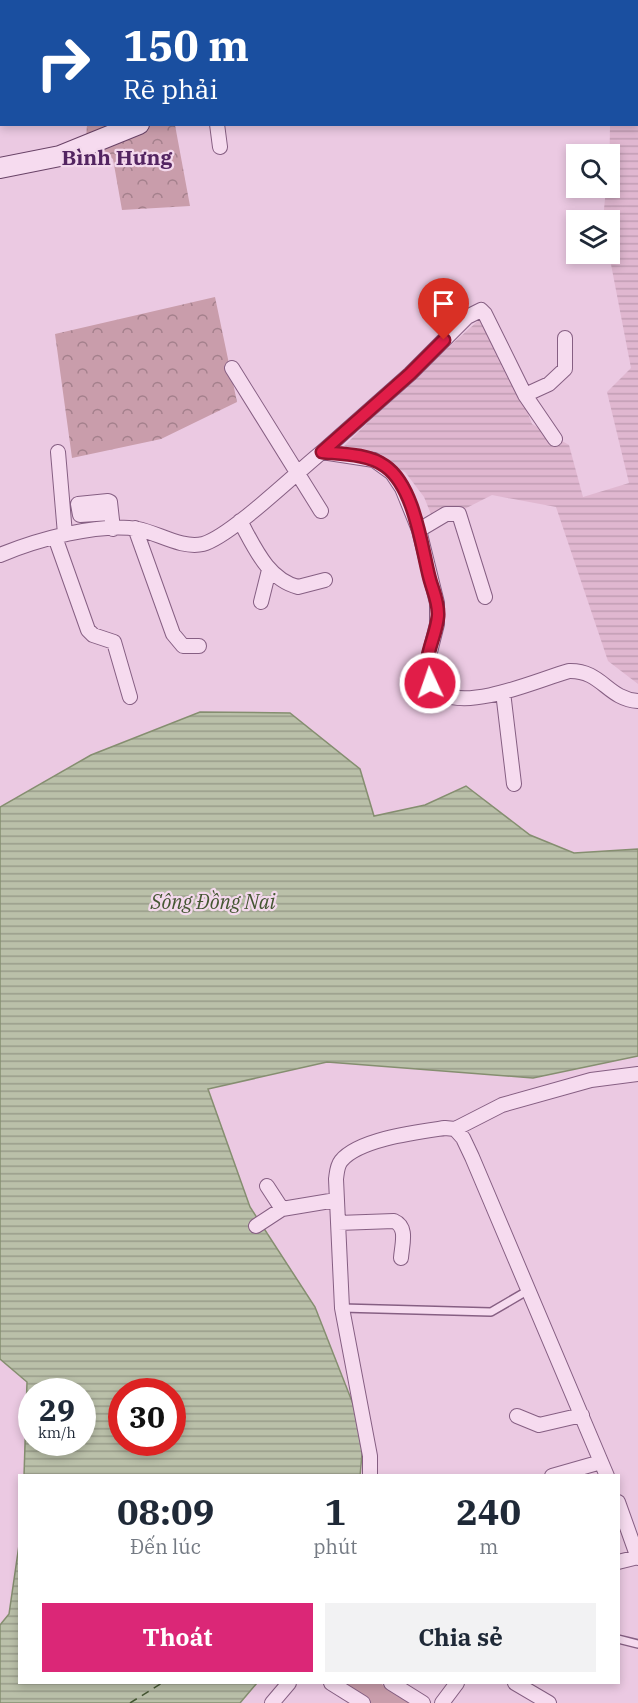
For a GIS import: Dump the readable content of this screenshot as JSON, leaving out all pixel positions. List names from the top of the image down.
{
  "districts": ["Bình Hưng"],
  "water": ["Sông Đồng Nai"],
  "page": {
    "turn": ["150 m", "Rẽ phải"],
    "speed": "29 km/h",
    "limit": "30",
    "eta": [
      "08:09",
      "Đến lúc",
      "1",
      "phút",
      "240",
      "m"
    ],
    "buttons": ["Thoát", "Chia sẻ"]
  }
}
